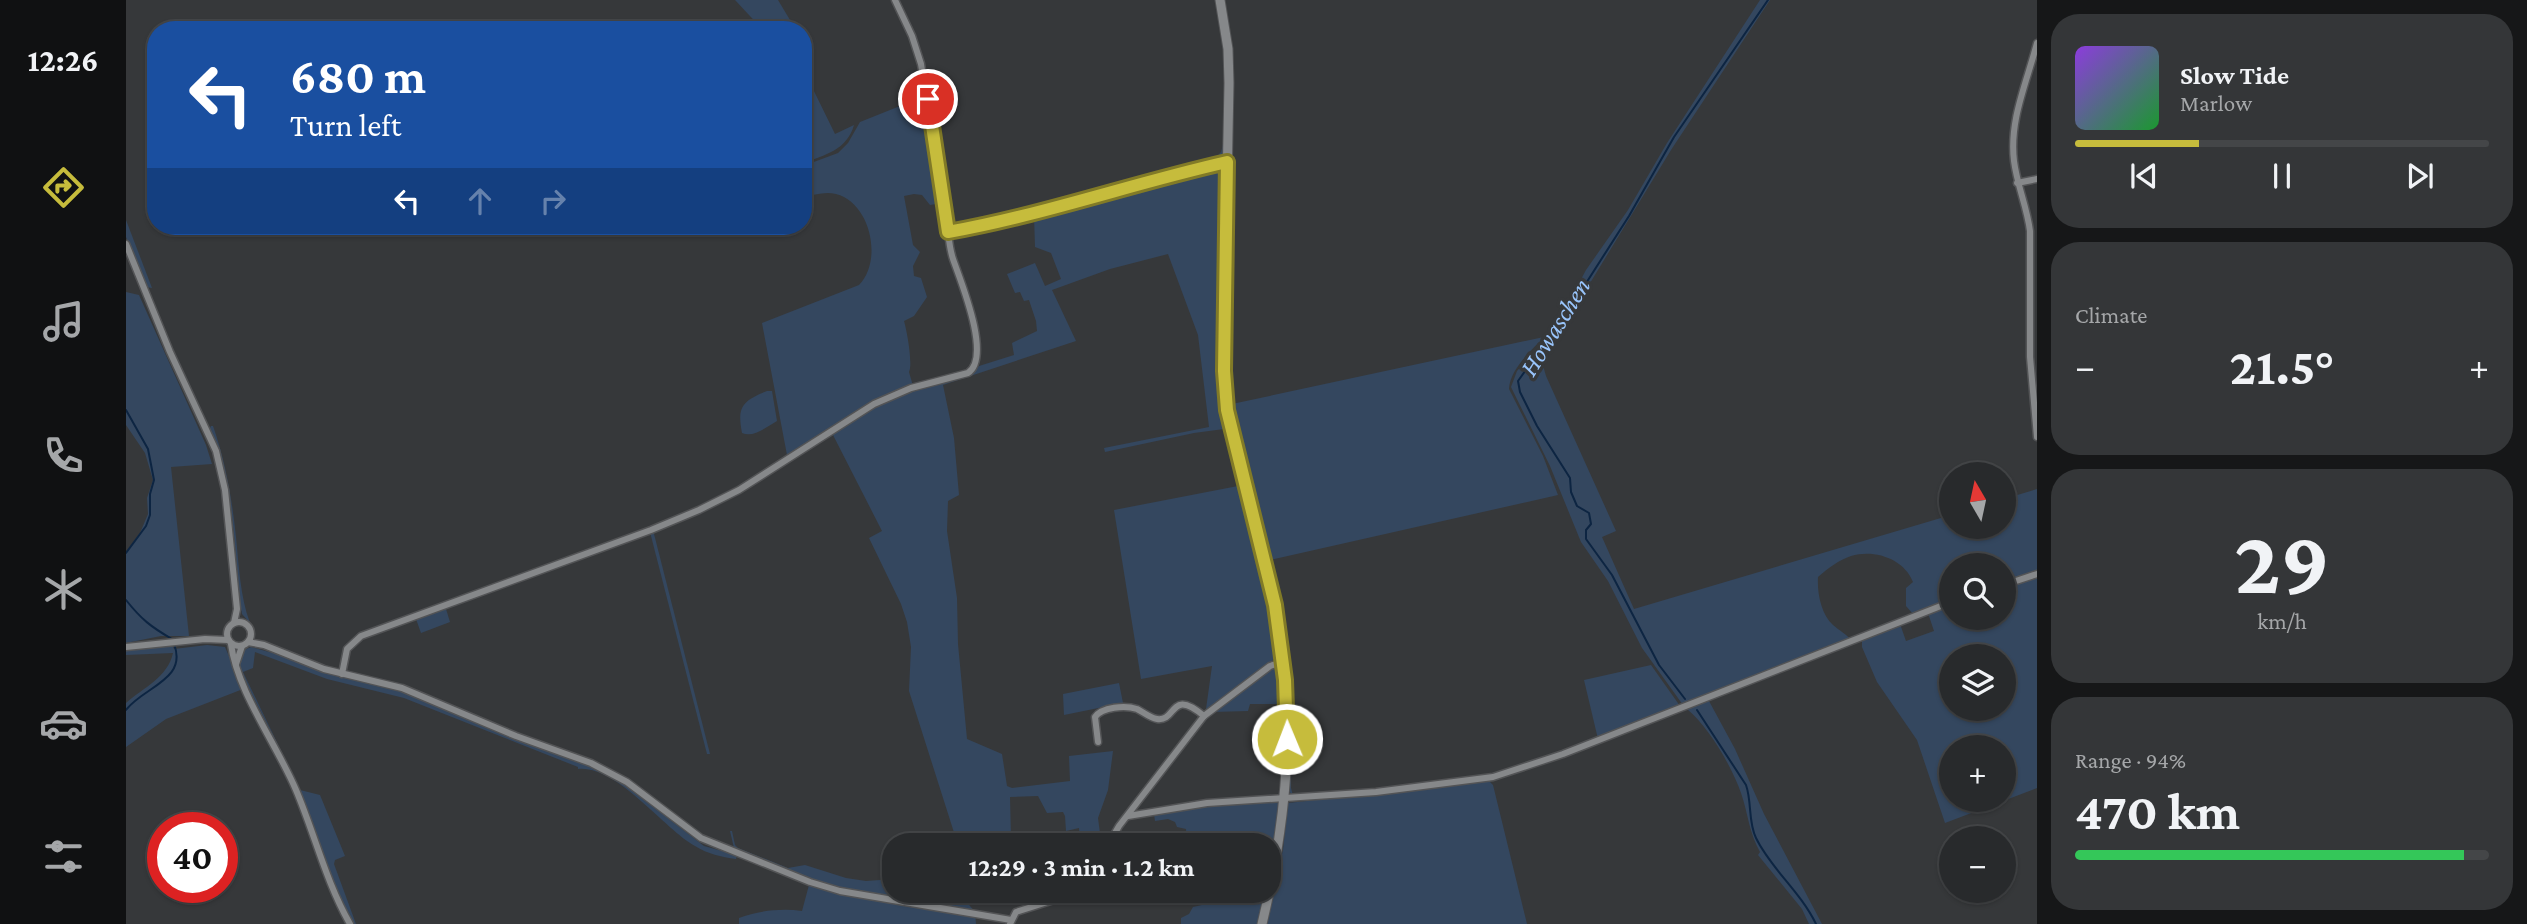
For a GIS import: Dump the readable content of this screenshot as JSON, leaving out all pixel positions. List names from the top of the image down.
{
  "water": ["Howaschen"],
  "north": "top",
  "page": {
    "tabs": "12:26",
    "turn": ["680 m", "Turn left"],
    "song": ["Slow Tide", "Marlow"],
    "tile": [
      "Climate",
      ["29", "km/h"],
      ["Range · 94%", "470 km"]
    ],
    "heat": ["−", "21.5°", "+"],
    "map_buttons": ["+", "−"],
    "limit": "40",
    "trip": "12:29 · 3 min · 1.2 km"
  }
}
